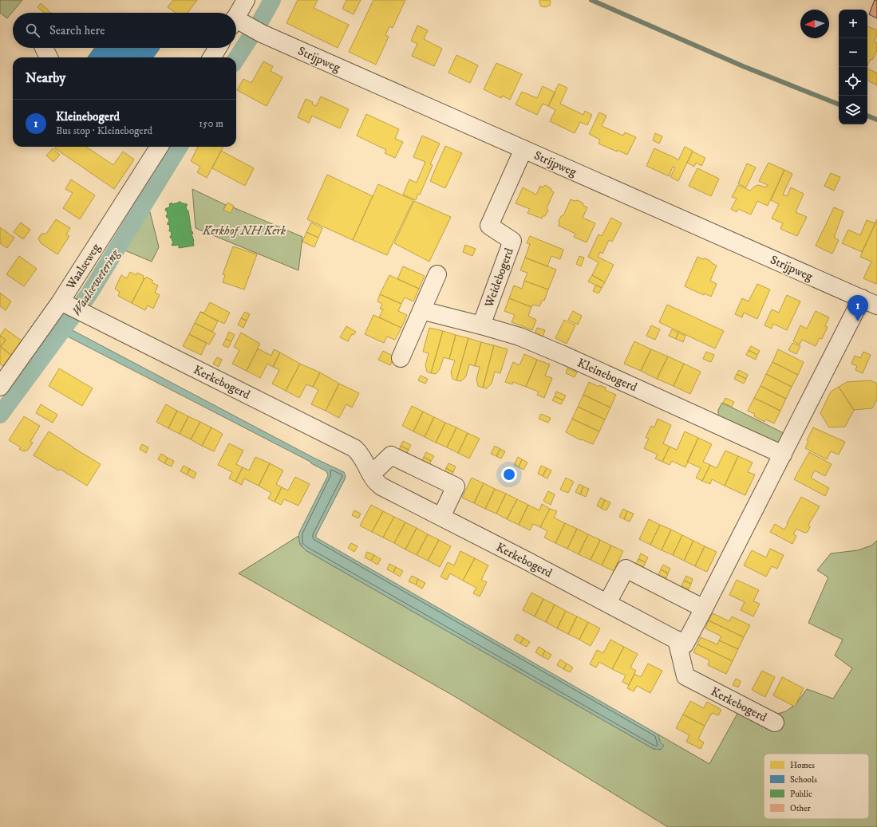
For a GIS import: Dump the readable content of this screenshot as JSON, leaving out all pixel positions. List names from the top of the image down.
{
  "streets": {
    "street": [
      "Strijpweg",
      "Waalseweg",
      "Weidebogerd",
      "Kleinebogerd",
      "Kerkebogerd"
    ]
  },
  "crossings": [
    ["Strijpweg", "Weidebogerd"],
    ["Waalseweg", "Kerkebogerd"],
    ["Weidebogerd", "Kleinebogerd"]
  ],
  "water": ["Waalsewetering"],
  "parks": ["Kerkhof NH Kerk"],
  "legend": [
    "Homes",
    "Schools",
    "Public",
    "Other"
  ],
  "north": "left",
  "page": {
    "map_buttons": ["+", "−"],
    "search": "Search here",
    "heading": "Nearby",
    "list": [
      {
        "mark": "1",
        "name": "Kleinebogerd",
        "note": "Bus stop · Kleinebogerd",
        "value": "150 m"
      }
    ],
    "pins": "1"
  }
}
